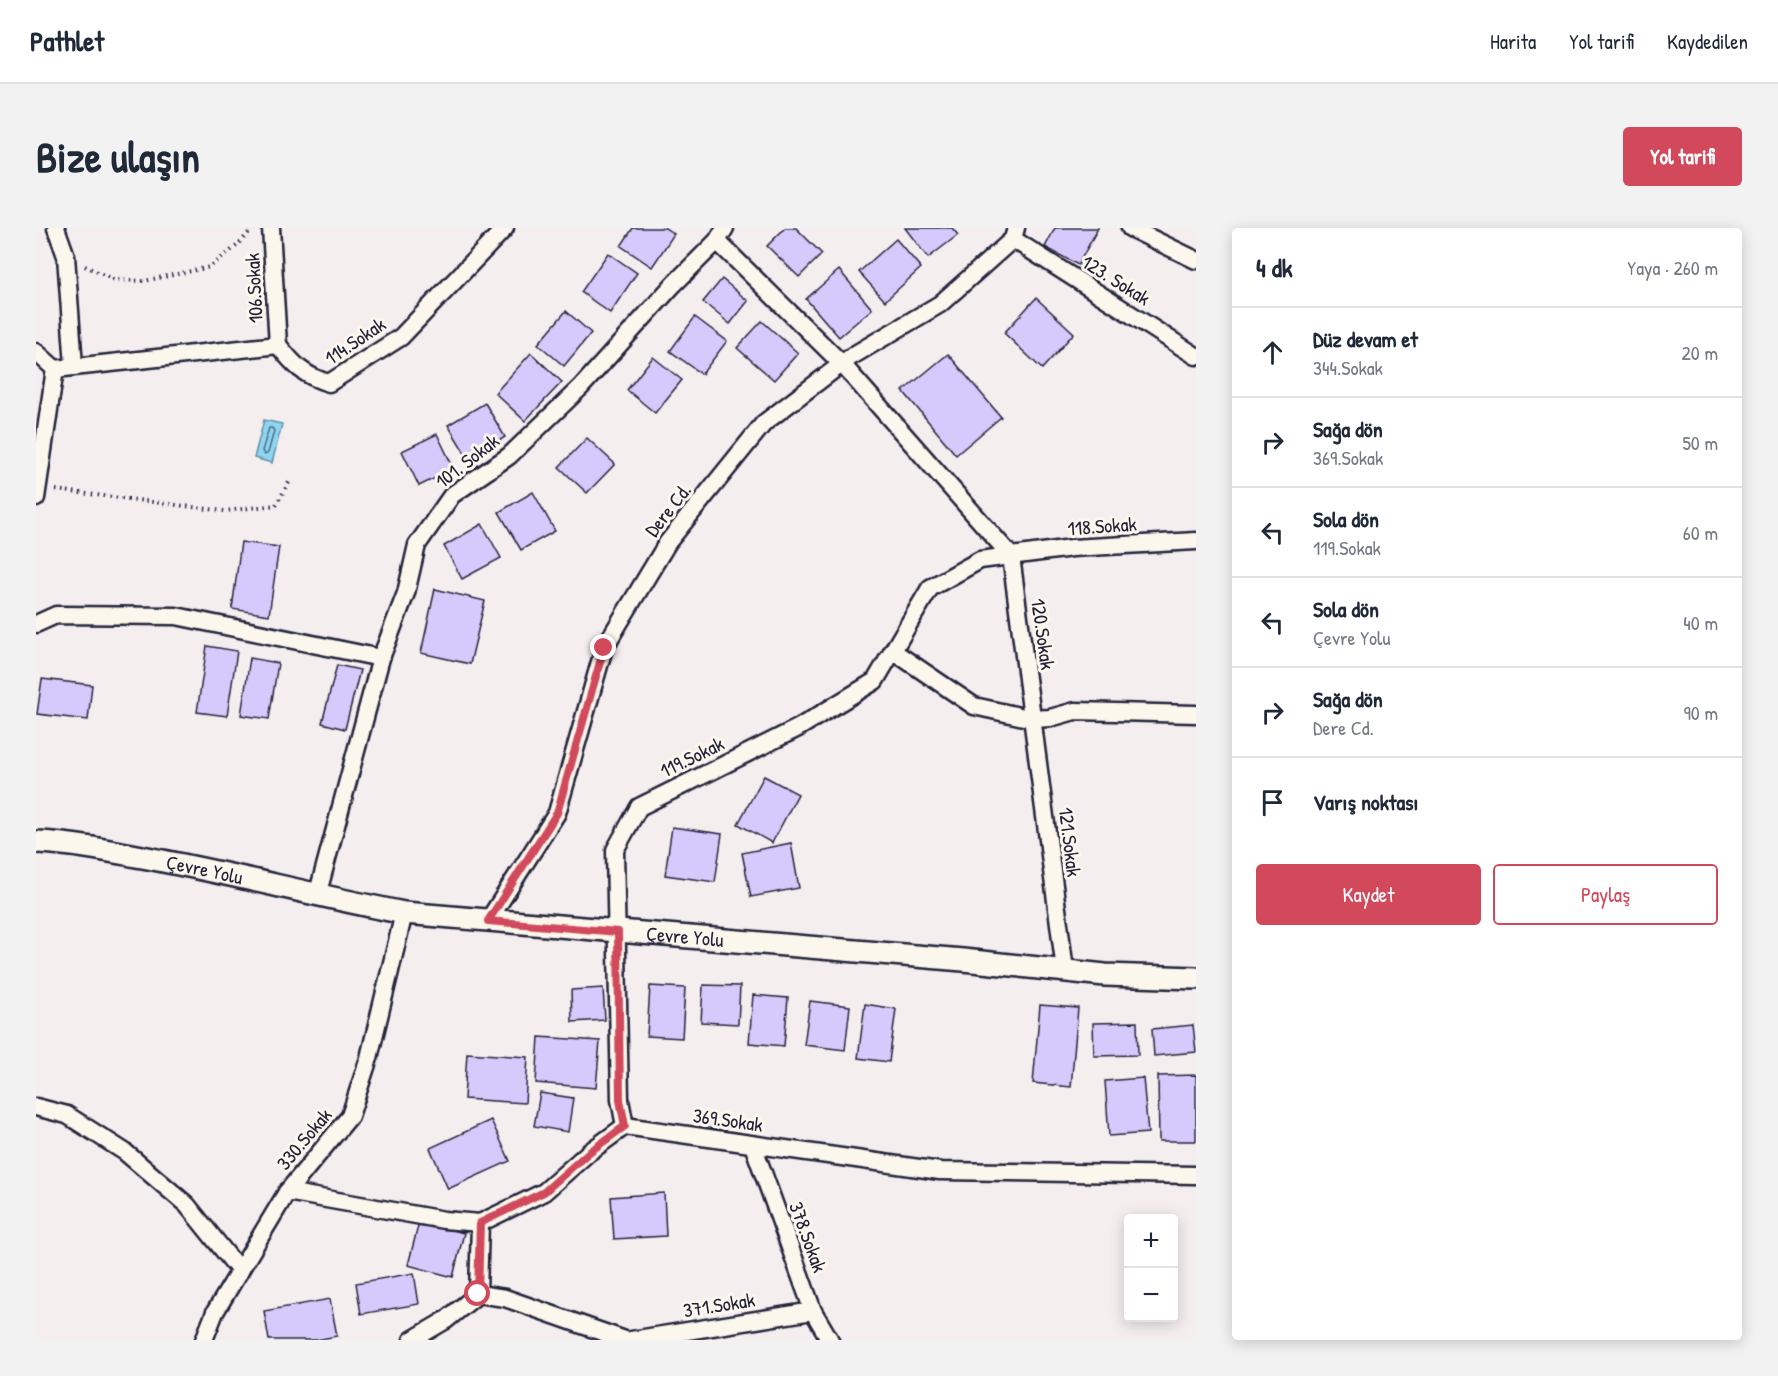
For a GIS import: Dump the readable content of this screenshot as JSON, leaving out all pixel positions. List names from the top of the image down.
{
  "streets": {
    "street": [
      "123. Sokak",
      "106.Sokak",
      "114.Sokak",
      "101. Sokak",
      "Dere Cd.",
      "118.Sokak",
      "120.Sokak",
      "119.Sokak",
      "121.Sokak",
      "Çevre Yolu",
      "369.Sokak",
      "330.Sokak",
      "378.Sokak",
      "371.Sokak"
    ]
  },
  "crossings": [
    ["123. Sokak", "Dere Cd."],
    ["106.Sokak", "114.Sokak"],
    ["101. Sokak", "Çevre Yolu"],
    ["Dere Cd.", "Çevre Yolu"],
    ["118.Sokak", "120.Sokak"],
    ["118.Sokak", "119.Sokak"],
    ["120.Sokak", "119.Sokak"],
    ["120.Sokak", "121.Sokak"],
    ["119.Sokak", "Çevre Yolu"],
    ["119.Sokak", "369.Sokak"],
    ["121.Sokak", "Çevre Yolu"],
    ["Çevre Yolu", "330.Sokak"],
    ["369.Sokak", "378.Sokak"],
    ["378.Sokak", "371.Sokak"]
  ],
  "page": {
    "header": "Pathlet",
    "nav": ["Harita", "Yol tarifi", "Kaydedilen"],
    "buttons": [
      "Yol tarifi",
      ["Kaydet", "Paylaş"]
    ],
    "title": "Bize ulaşın",
    "heading": ["4 dk", "Yaya · 260 m"],
    "list": [
      ["Düz devam et", "344.Sokak", "20 m"],
      ["Sağa dön", "369.Sokak", "50 m"],
      ["Sola dön", "119.Sokak", "60 m"],
      ["Sola dön", "Çevre Yolu", "40 m"],
      ["Sağa dön", "Dere Cd.", "90 m"],
      "Varış noktası"
    ],
    "map_buttons": ["+", "−"]
  }
}
